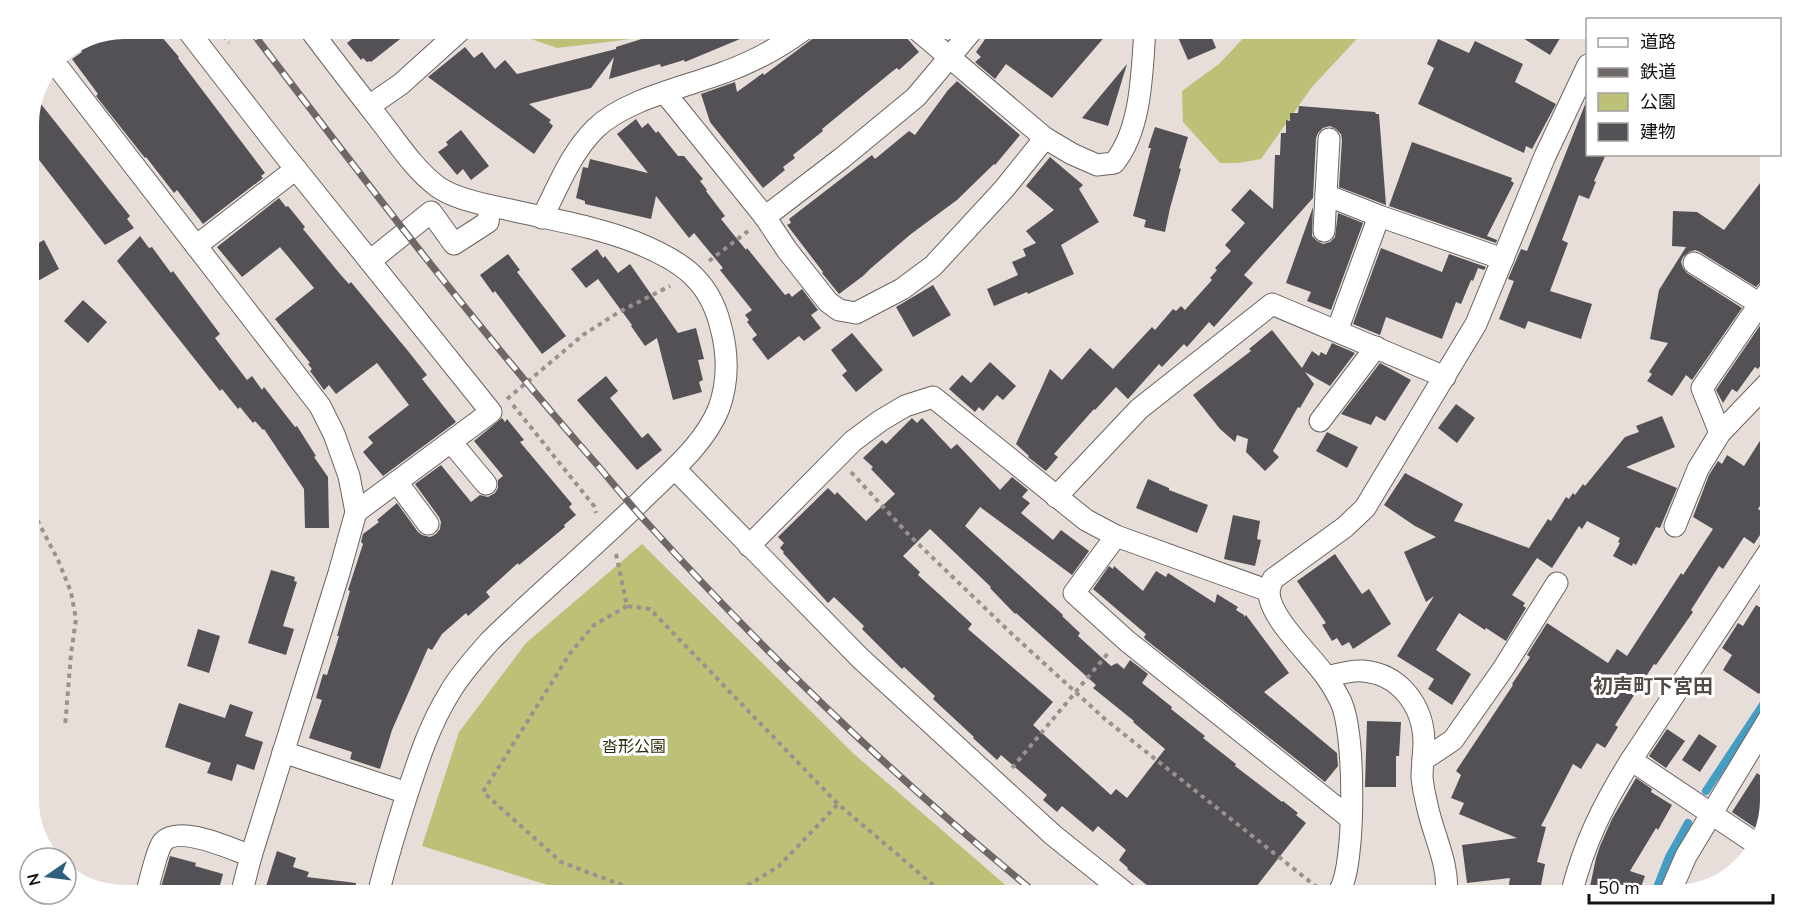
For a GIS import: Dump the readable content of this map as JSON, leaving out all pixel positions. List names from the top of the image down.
{
  "districts": ["初声町下宮田"],
  "parks": ["沓形公園"],
  "legend": [
    "道路",
    "鉄道",
    "公園",
    "建物"
  ],
  "scale_bar": "50 m",
  "north": "left"
}
